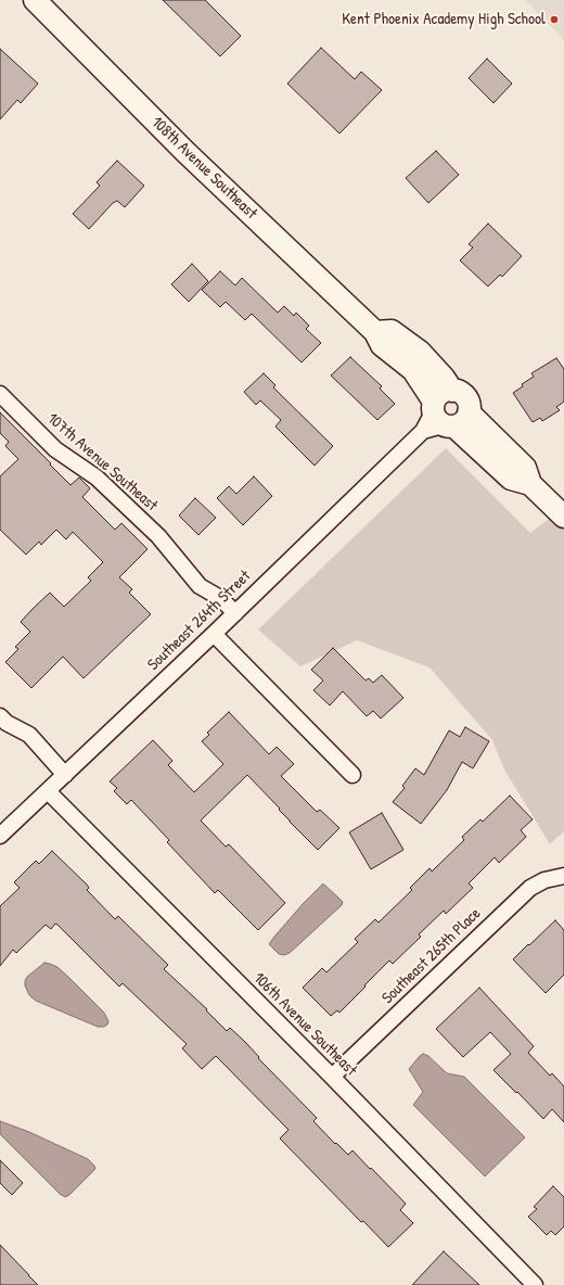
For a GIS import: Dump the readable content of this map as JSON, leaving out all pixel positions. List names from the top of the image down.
{
  "streets": {
    "street": [
      "108th Avenue Southeast",
      "107th Avenue Southeast",
      "Southeast 264th Street",
      "Southeast 265th Place",
      "106th Avenue Southeast"
    ]
  },
  "crossings": [
    ["108th Avenue Southeast", "Southeast 264th Street"],
    ["107th Avenue Southeast", "Southeast 264th Street"],
    ["Southeast 264th Street", "106th Avenue Southeast"],
    ["Southeast 265th Place", "106th Avenue Southeast"]
  ],
  "places": ["Kent Phoenix Academy High School"]
}
